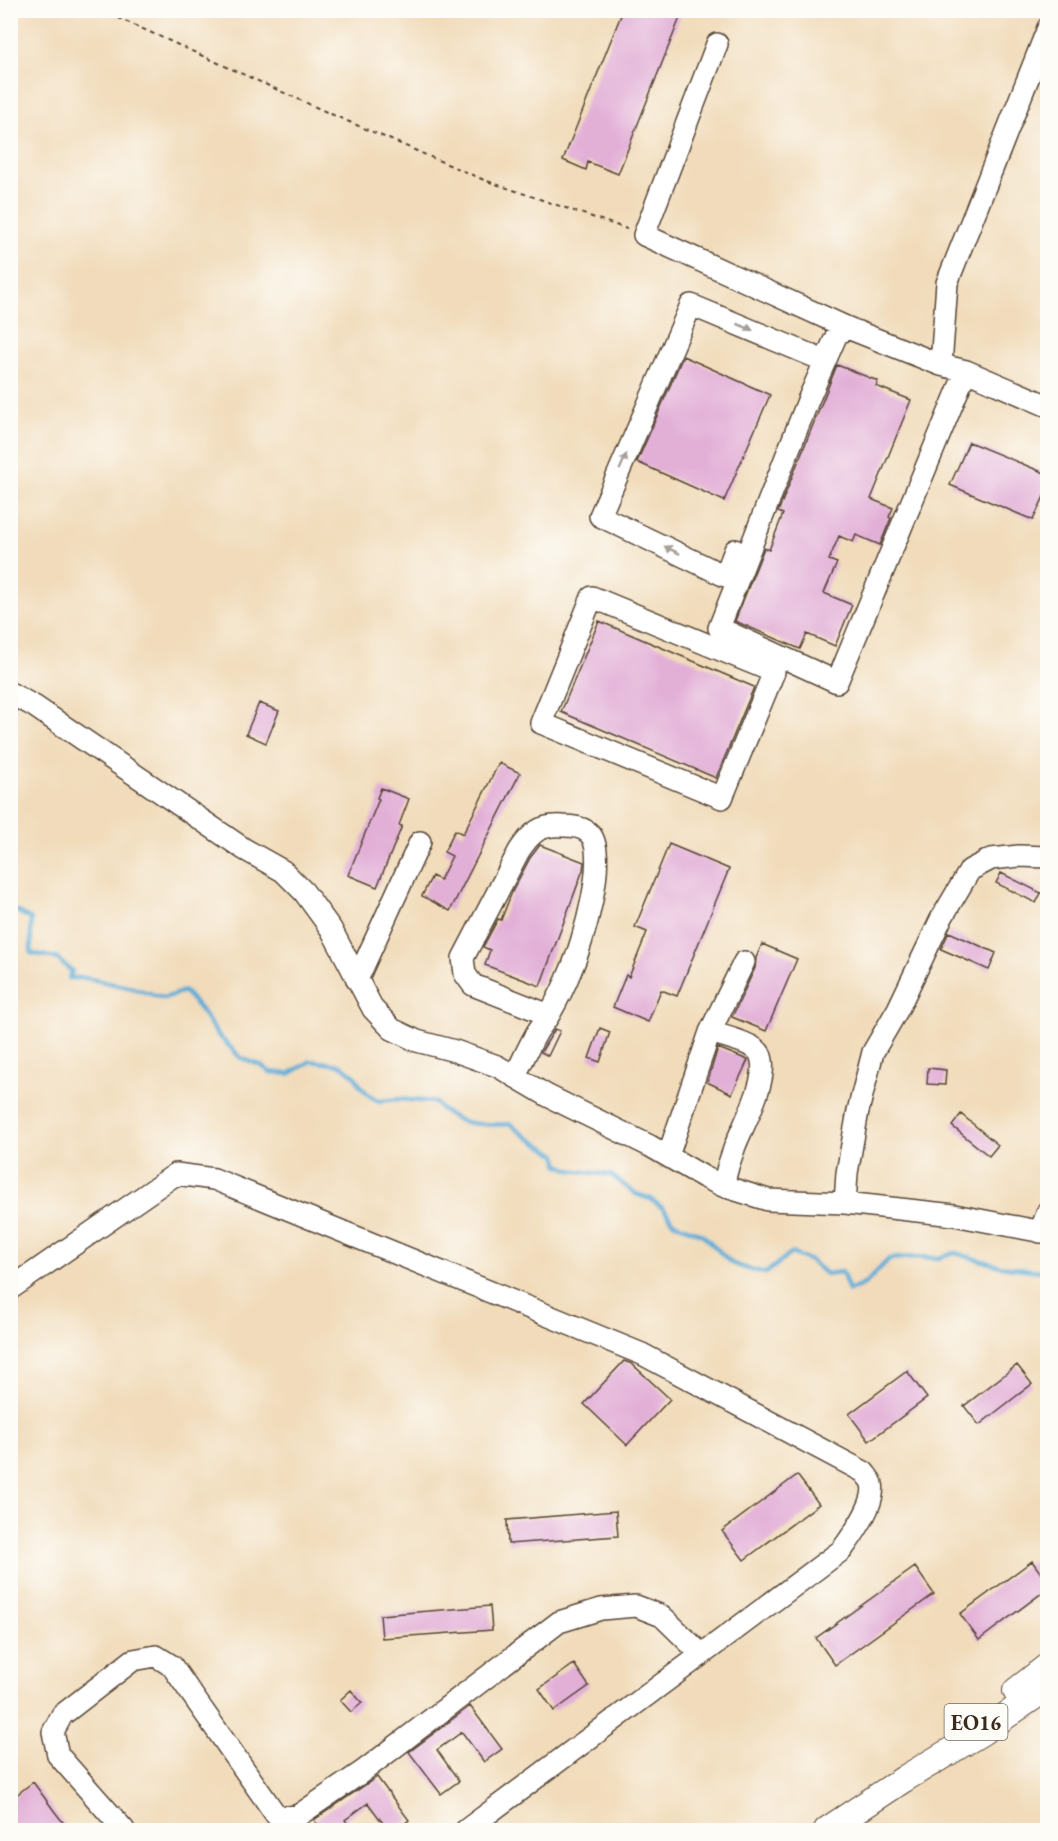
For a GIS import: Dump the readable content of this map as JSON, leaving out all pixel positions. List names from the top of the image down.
{
  "streets": {
    "main road": ["ΕΟ16"]
  }
}
